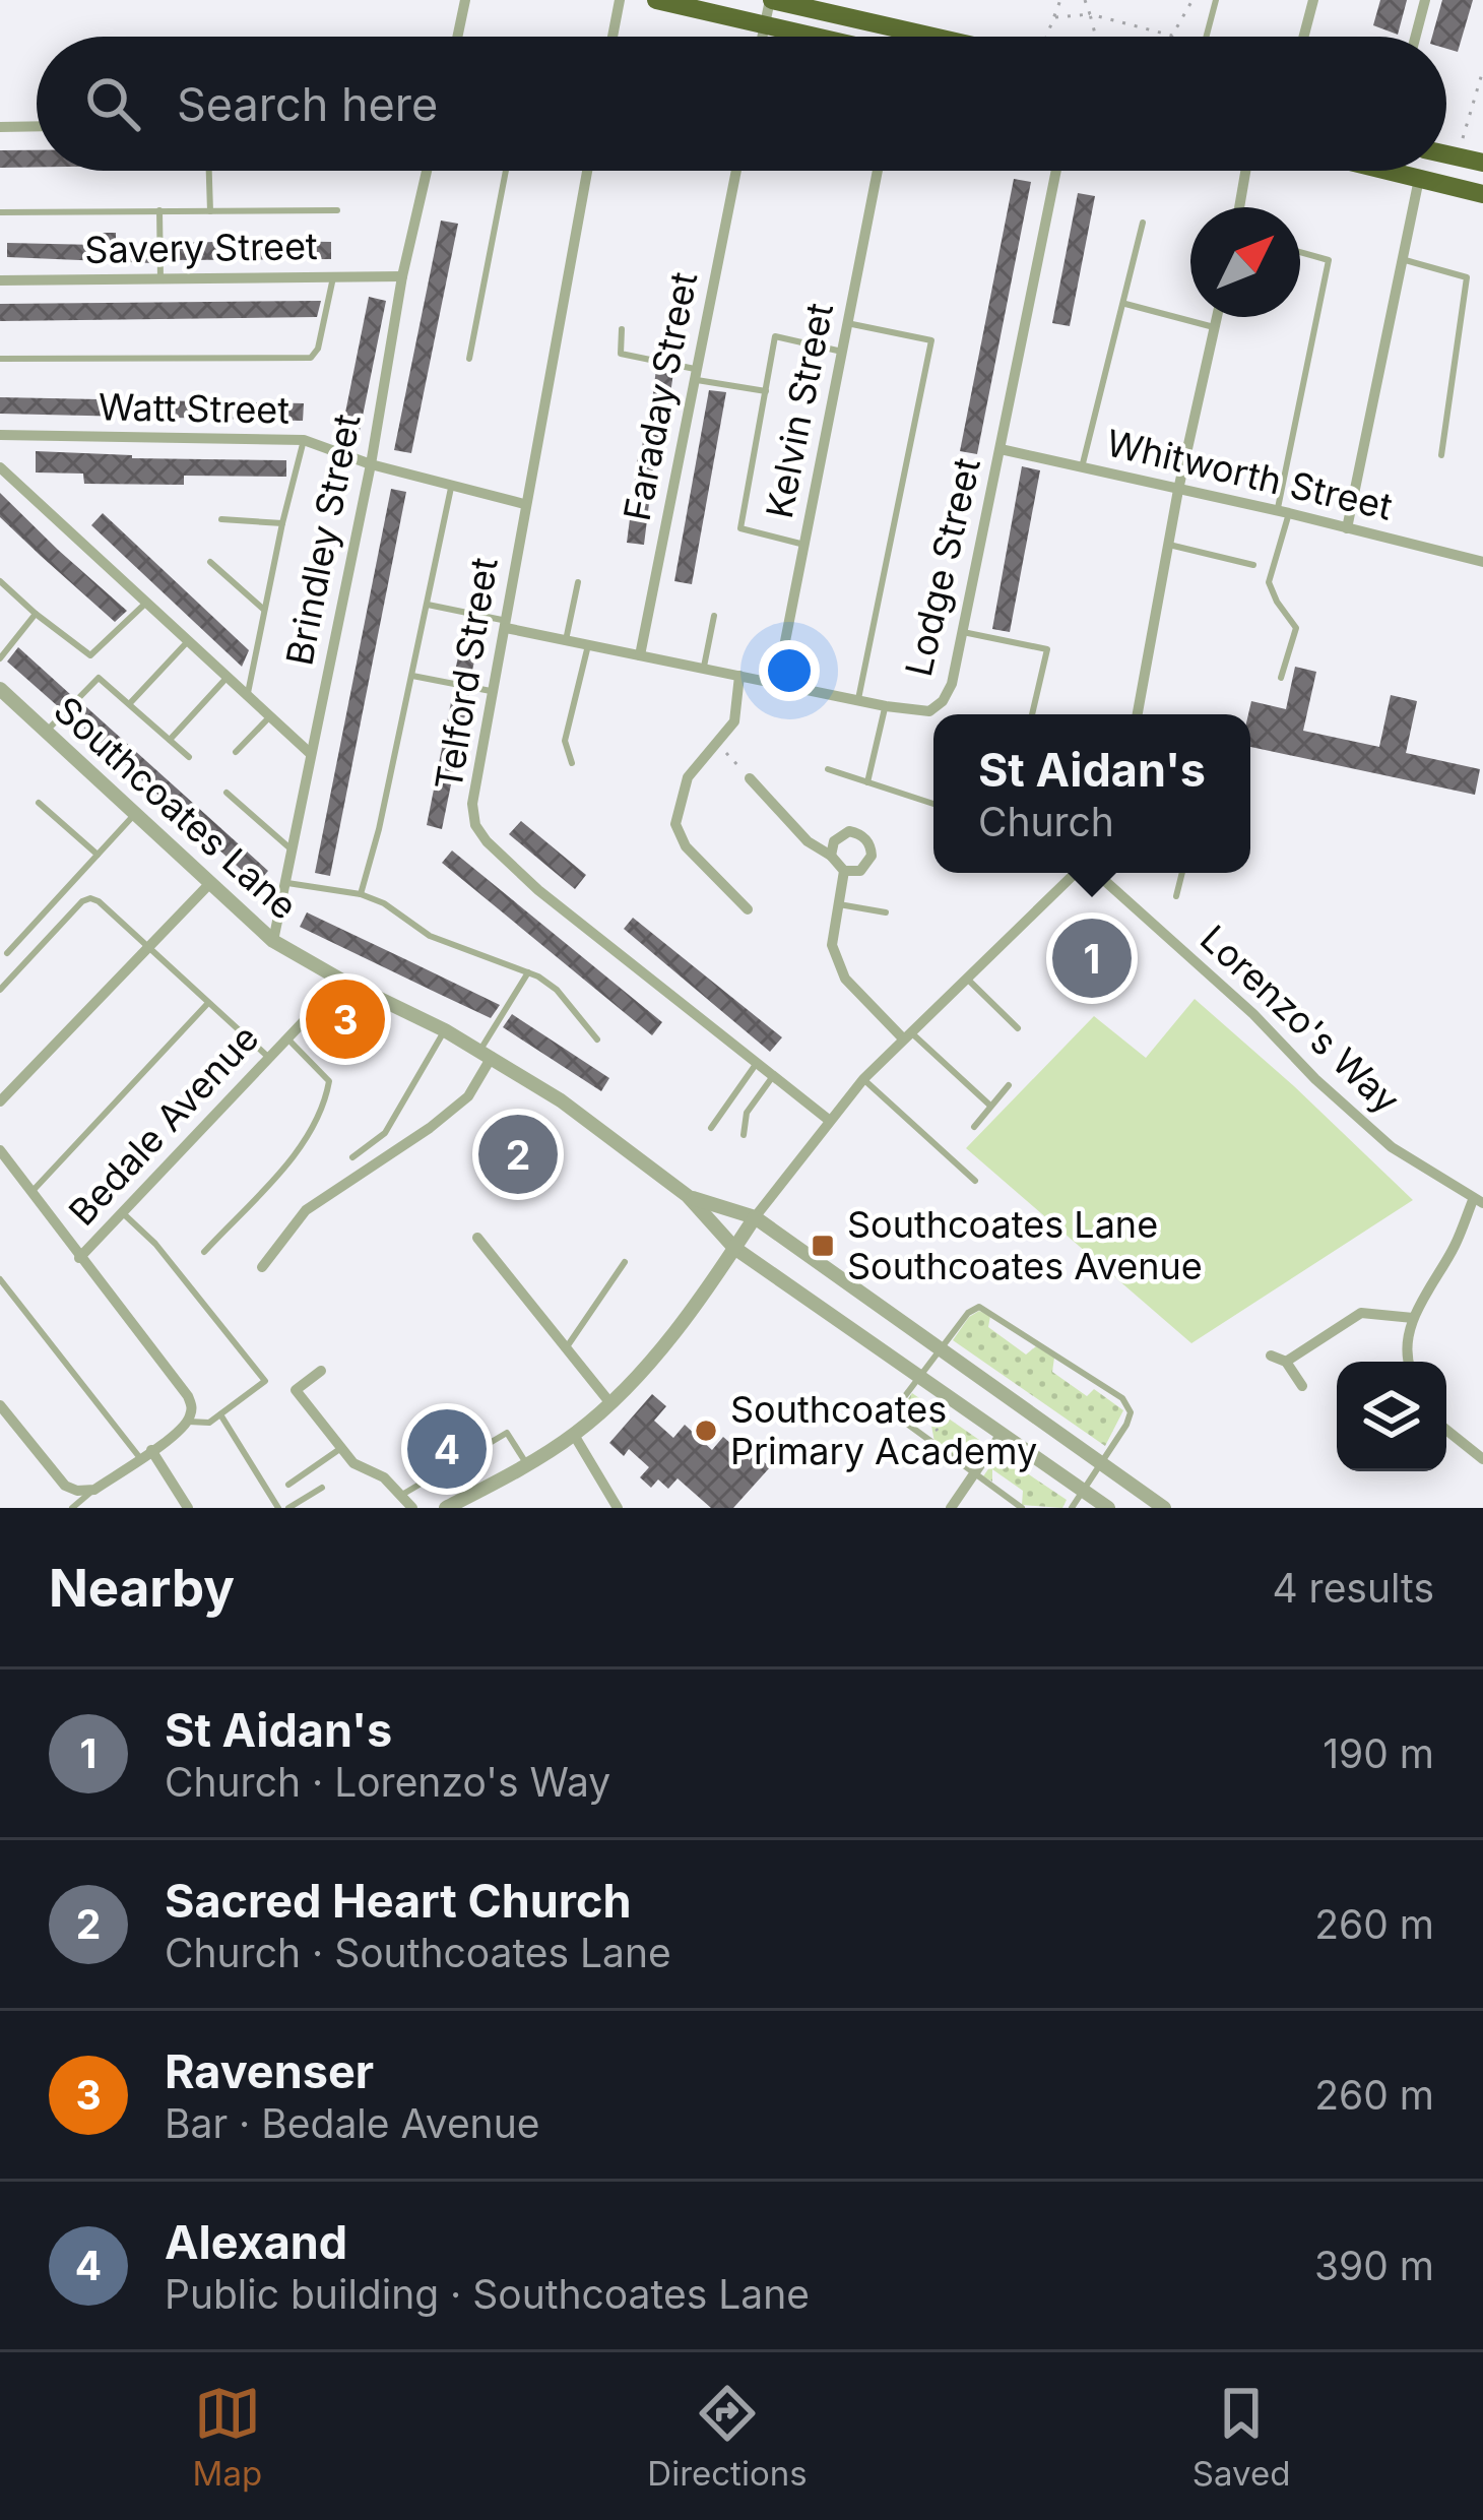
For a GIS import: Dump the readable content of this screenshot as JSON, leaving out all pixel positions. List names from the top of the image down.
{
  "streets": {
    "street": [
      "Savery Street",
      "Faraday Street",
      "Watt Street",
      "Kelvin Street",
      "Whitworth Street",
      "Brindley Street",
      "Lodge Street",
      "Telford Street",
      "Southcoates Lane",
      "Lorenzo's Way",
      "Bedale Avenue"
    ]
  },
  "crossings": [
    ["Savery Street", "Brindley Street"],
    ["Faraday Street", "Lodge Street"],
    ["Watt Street", "Brindley Street"],
    ["Watt Street", "Telford Street"],
    ["Kelvin Street", "Lodge Street"],
    ["Whitworth Street", "Lodge Street"],
    ["Brindley Street", "Southcoates Lane"],
    ["Lodge Street", "Telford Street"],
    ["Southcoates Lane", "Bedale Avenue"]
  ],
  "places": {
    "transit": ["Southcoates Lane Southcoates Avenue"],
    "other": ["Southcoates Primary Academy"]
  },
  "north": "top right",
  "page": {
    "search": "Search here",
    "popup": ["St Aidan's", "Church"],
    "pins": [
      "1",
      "3",
      "2",
      "4"
    ],
    "heading": ["Nearby", "4 results"],
    "list": [
      {
        "mark": "1",
        "name": "St Aidan's",
        "note": "Church · Lorenzo's Way",
        "value": "190 m"
      },
      {
        "mark": "2",
        "name": "Sacred Heart Church",
        "note": "Church · Southcoates Lane",
        "value": "260 m"
      },
      {
        "mark": "3",
        "name": "Ravenser",
        "note": "Bar · Bedale Avenue",
        "value": "260 m"
      },
      {
        "mark": "4",
        "name": "Alexand",
        "note": "Public building · Southcoates Lane",
        "value": "390 m"
      }
    ],
    "nav": ["Map", "Directions", "Saved"]
  }
}
